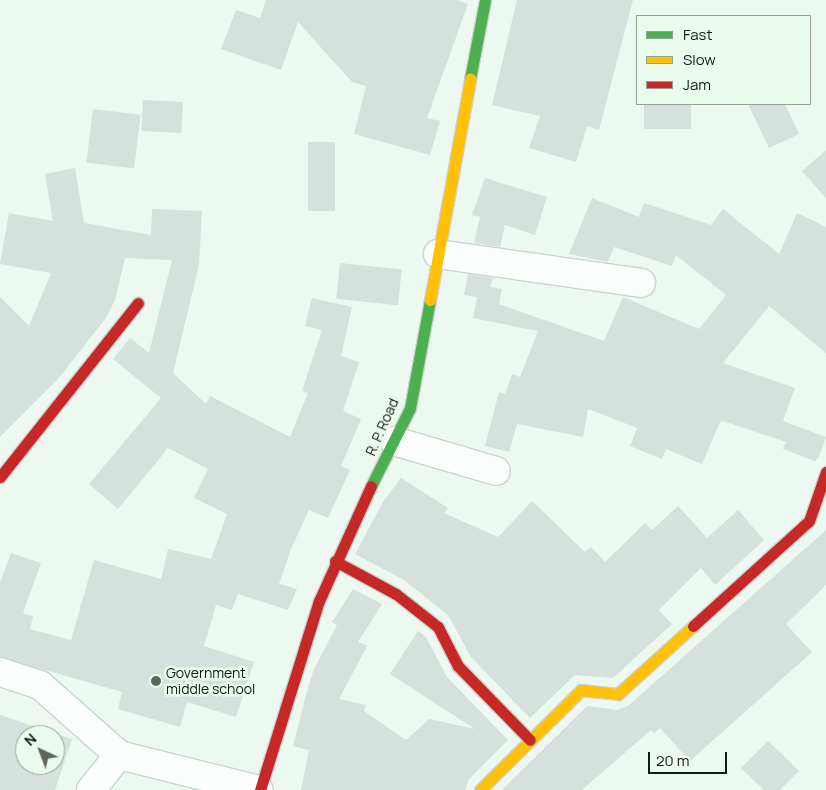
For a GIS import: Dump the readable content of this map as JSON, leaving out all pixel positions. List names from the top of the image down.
{
  "streets": {
    "street": ["R. P. Road"]
  },
  "places": ["Government middle school"],
  "legend": ["Fast", "Slow", "Jam"],
  "scale_bar": "20 m",
  "north": "top left"
}
